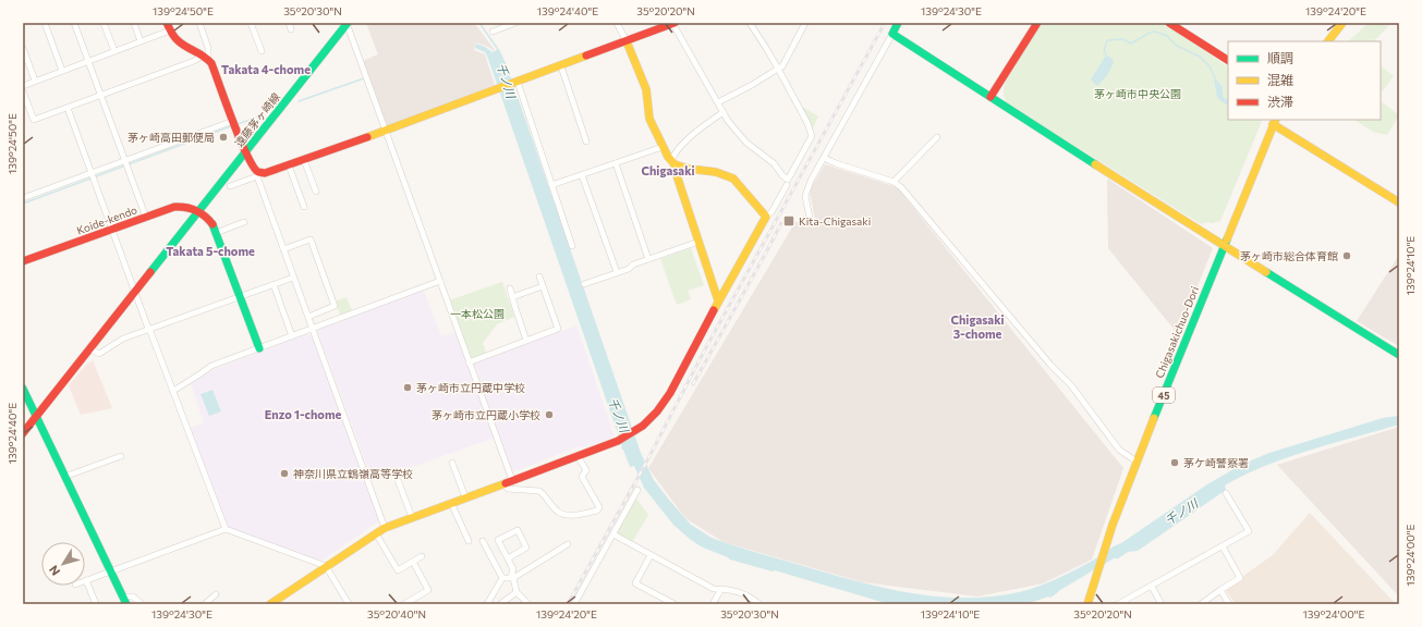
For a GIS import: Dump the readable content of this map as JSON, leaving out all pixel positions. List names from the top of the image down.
{
  "streets": {
    "street": [
      "遠藤茅ヶ崎線",
      "Koide-kendo",
      "Chigasakichuo-Dori",
      "45"
    ]
  },
  "crossings": [
    ["遠藤茅ヶ崎線", "Koide-kendo"]
  ],
  "districts": [
    "Takata 4-chome",
    "Chigasaki",
    "Takata 5-chome",
    "Chigasaki 3-chome",
    "Enzo 1-chome"
  ],
  "water": ["千ノ川"],
  "parks": ["茅ヶ崎市中央公園", "一本松公園"],
  "places": {
    "other": [
      "茅ヶ崎高田郵便局",
      "茅ヶ崎市総合体育館",
      "茅ヶ崎市立円蔵中学校",
      "茅ヶ崎市立円蔵小学校",
      "茅ケ崎警察署",
      "神奈川県立鶴嶺高等学校"
    ],
    "transit": ["Kita-Chigasaki"]
  },
  "legend": ["順調", "混雑", "渋滞"],
  "north": "bottom left",
  "coordinates": [
    "139°24'50\"E",
    "35°20'30\"N",
    "139°24'40\"E",
    "35°20'20\"N",
    "139°24'30\"E",
    "139°24'20\"E",
    "139°24'10\"E",
    "139°24'00\"E",
    "35°20'40\"N"
  ]
}
